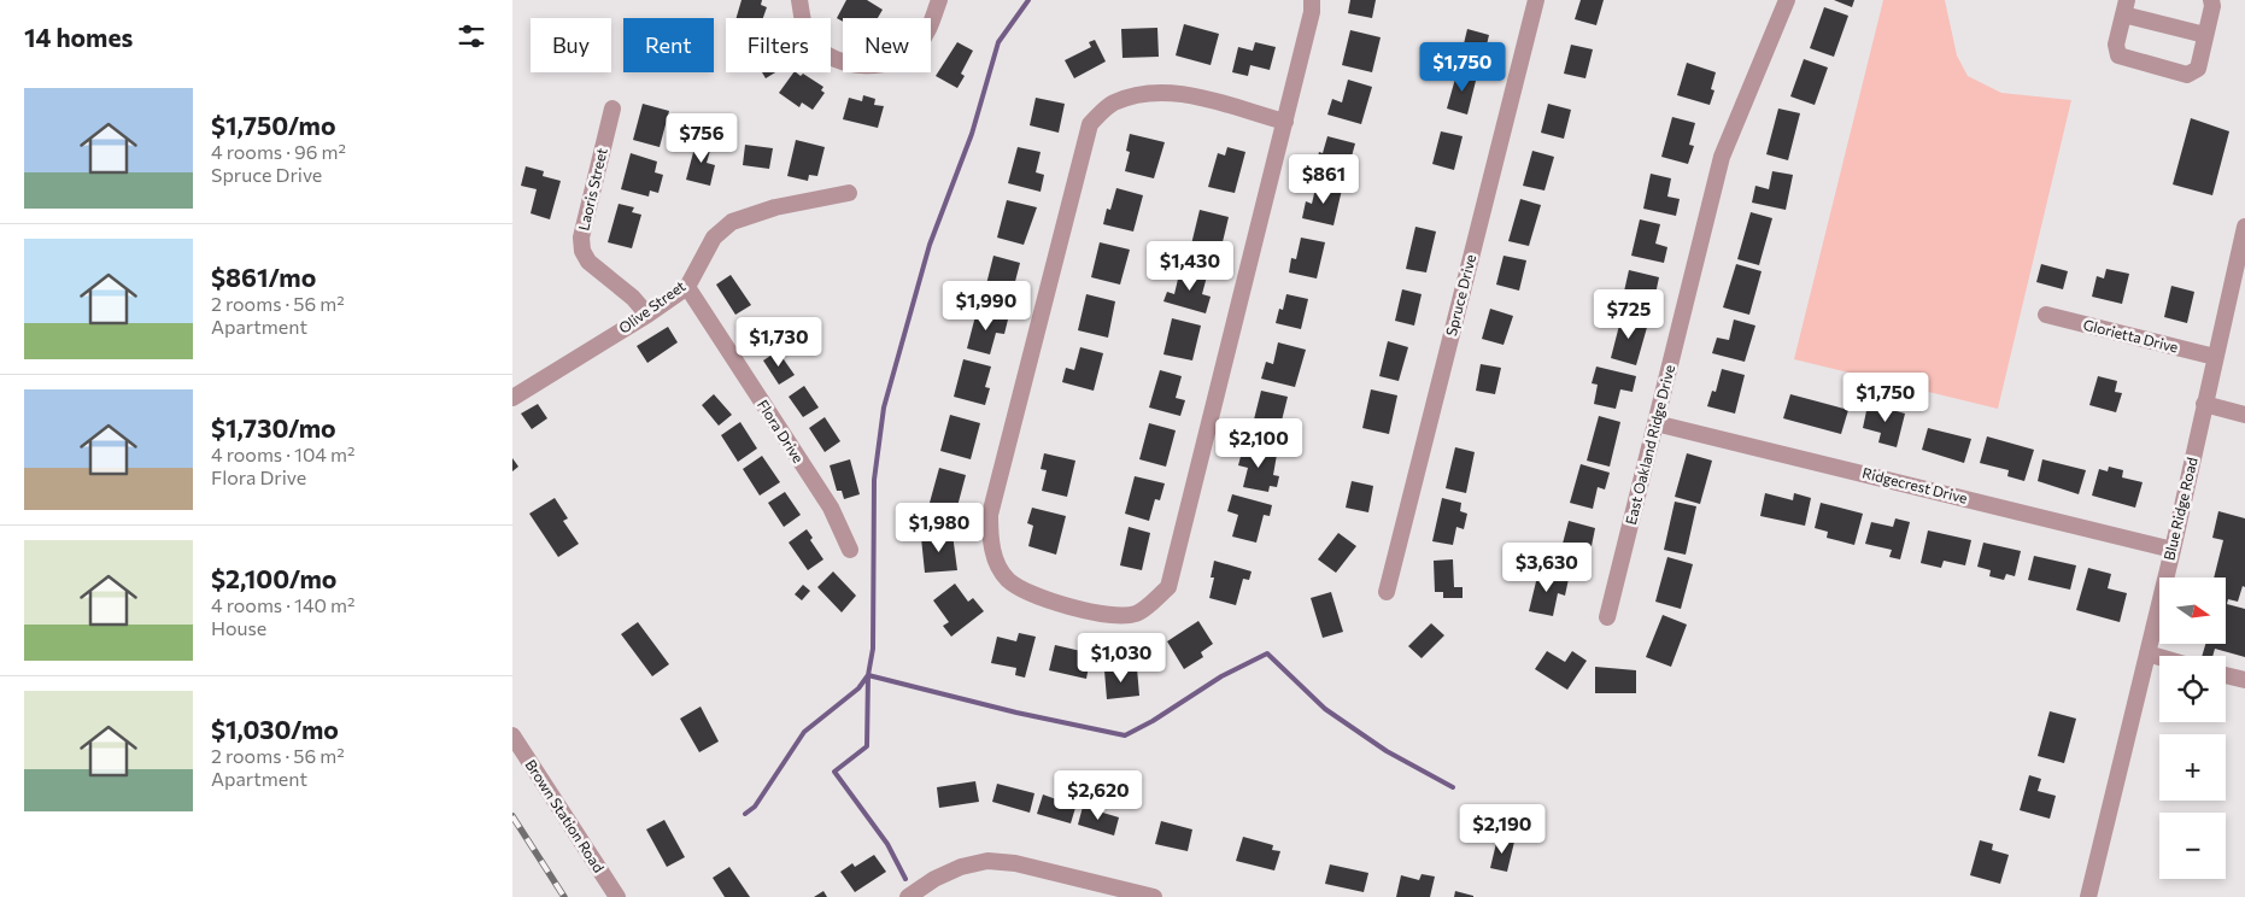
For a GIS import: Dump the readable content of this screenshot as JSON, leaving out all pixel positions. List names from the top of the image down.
{
  "streets": {
    "street": [
      "Laoris Street",
      "Spruce Drive",
      "Olive Street",
      "Glorietta Drive",
      "Flora Drive",
      "East Oakland Ridge Drive",
      "Ridgecrest Drive",
      "Blue Ridge Road",
      "Brown Station Road"
    ]
  },
  "crossings": [
    ["Laoris Street", "Olive Street"],
    ["Olive Street", "Flora Drive"],
    ["Glorietta Drive", "Blue Ridge Road"],
    ["East Oakland Ridge Drive", "Ridgecrest Drive"],
    ["Ridgecrest Drive", "Blue Ridge Road"]
  ],
  "north": "right",
  "page": {
    "heading": "14 homes",
    "chip": [
      "Buy",
      "Rent",
      "Filters",
      "New"
    ],
    "price": [
      "$1,750",
      "$756",
      "$861",
      "$1,430",
      "$1,990",
      "$725",
      "$1,730",
      "$1,750",
      "$2,100",
      "$1,980",
      "$3,630",
      "$1,030",
      "$2,620",
      "$2,190"
    ],
    "list": [
      {
        "name": "$1,750/mo",
        "note": "4 rooms · 96 m² · Spruce Drive"
      },
      {
        "name": "$861/mo",
        "note": "2 rooms · 56 m² · Apartment"
      },
      {
        "name": "$1,730/mo",
        "note": "4 rooms · 104 m² · Flora Drive"
      },
      {
        "name": "$2,100/mo",
        "note": "4 rooms · 140 m² · House"
      },
      {
        "name": "$1,030/mo",
        "note": "2 rooms · 56 m² · Apartment"
      }
    ],
    "map_buttons": ["+", "−"]
  }
}
